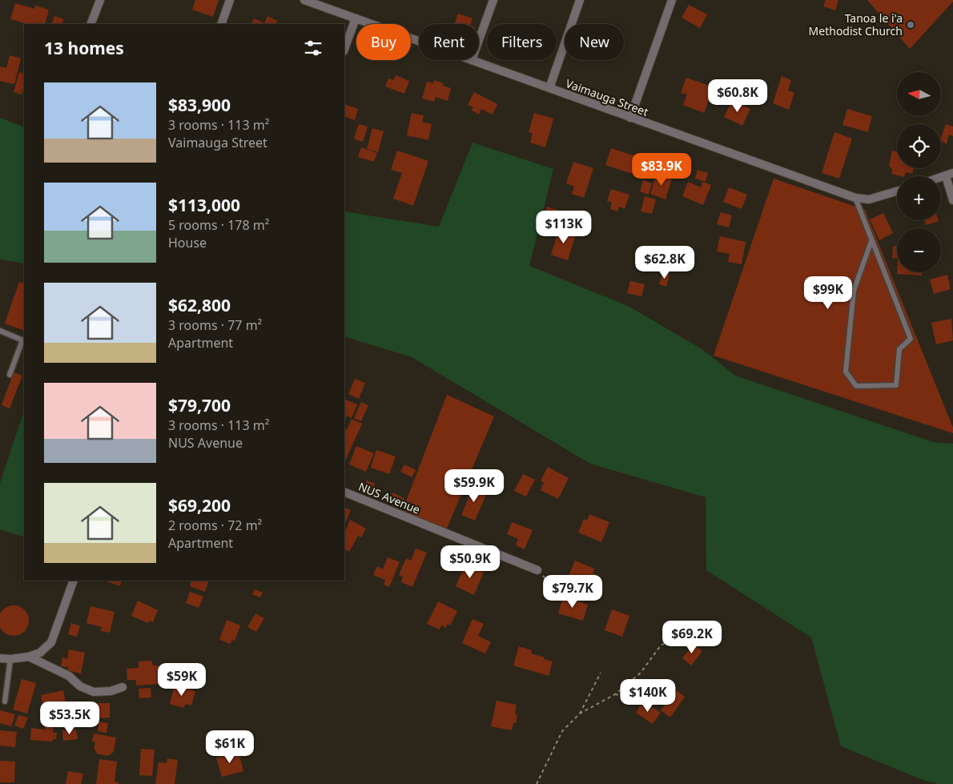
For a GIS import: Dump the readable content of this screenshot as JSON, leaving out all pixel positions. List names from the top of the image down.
{
  "streets": {
    "street": ["Vaimauga Street", "NUS Avenue"]
  },
  "places": ["Tanoa le i'a Methodist Church"],
  "north": "left",
  "page": {
    "chip": [
      "Buy",
      "Rent",
      "Filters",
      "New"
    ],
    "heading": "13 homes",
    "map_buttons": ["+", "−"],
    "list": [
      {
        "name": "$83,900",
        "note": "3 rooms · 113 m² · Vaimauga Street"
      },
      {
        "name": "$113,000",
        "note": "5 rooms · 178 m² · House"
      },
      {
        "name": "$62,800",
        "note": "3 rooms · 77 m² · Apartment"
      },
      {
        "name": "$79,700",
        "note": "3 rooms · 113 m² · NUS Avenue"
      },
      {
        "name": "$69,200",
        "note": "2 rooms · 72 m² · Apartment"
      }
    ],
    "price": [
      "$60.8K",
      "$83.9K",
      "$113K",
      "$62.8K",
      "$99K",
      "$59.9K",
      "$50.9K",
      "$79.7K",
      "$69.2K",
      "$59K",
      "$140K",
      "$53.5K",
      "$61K"
    ]
  }
}
